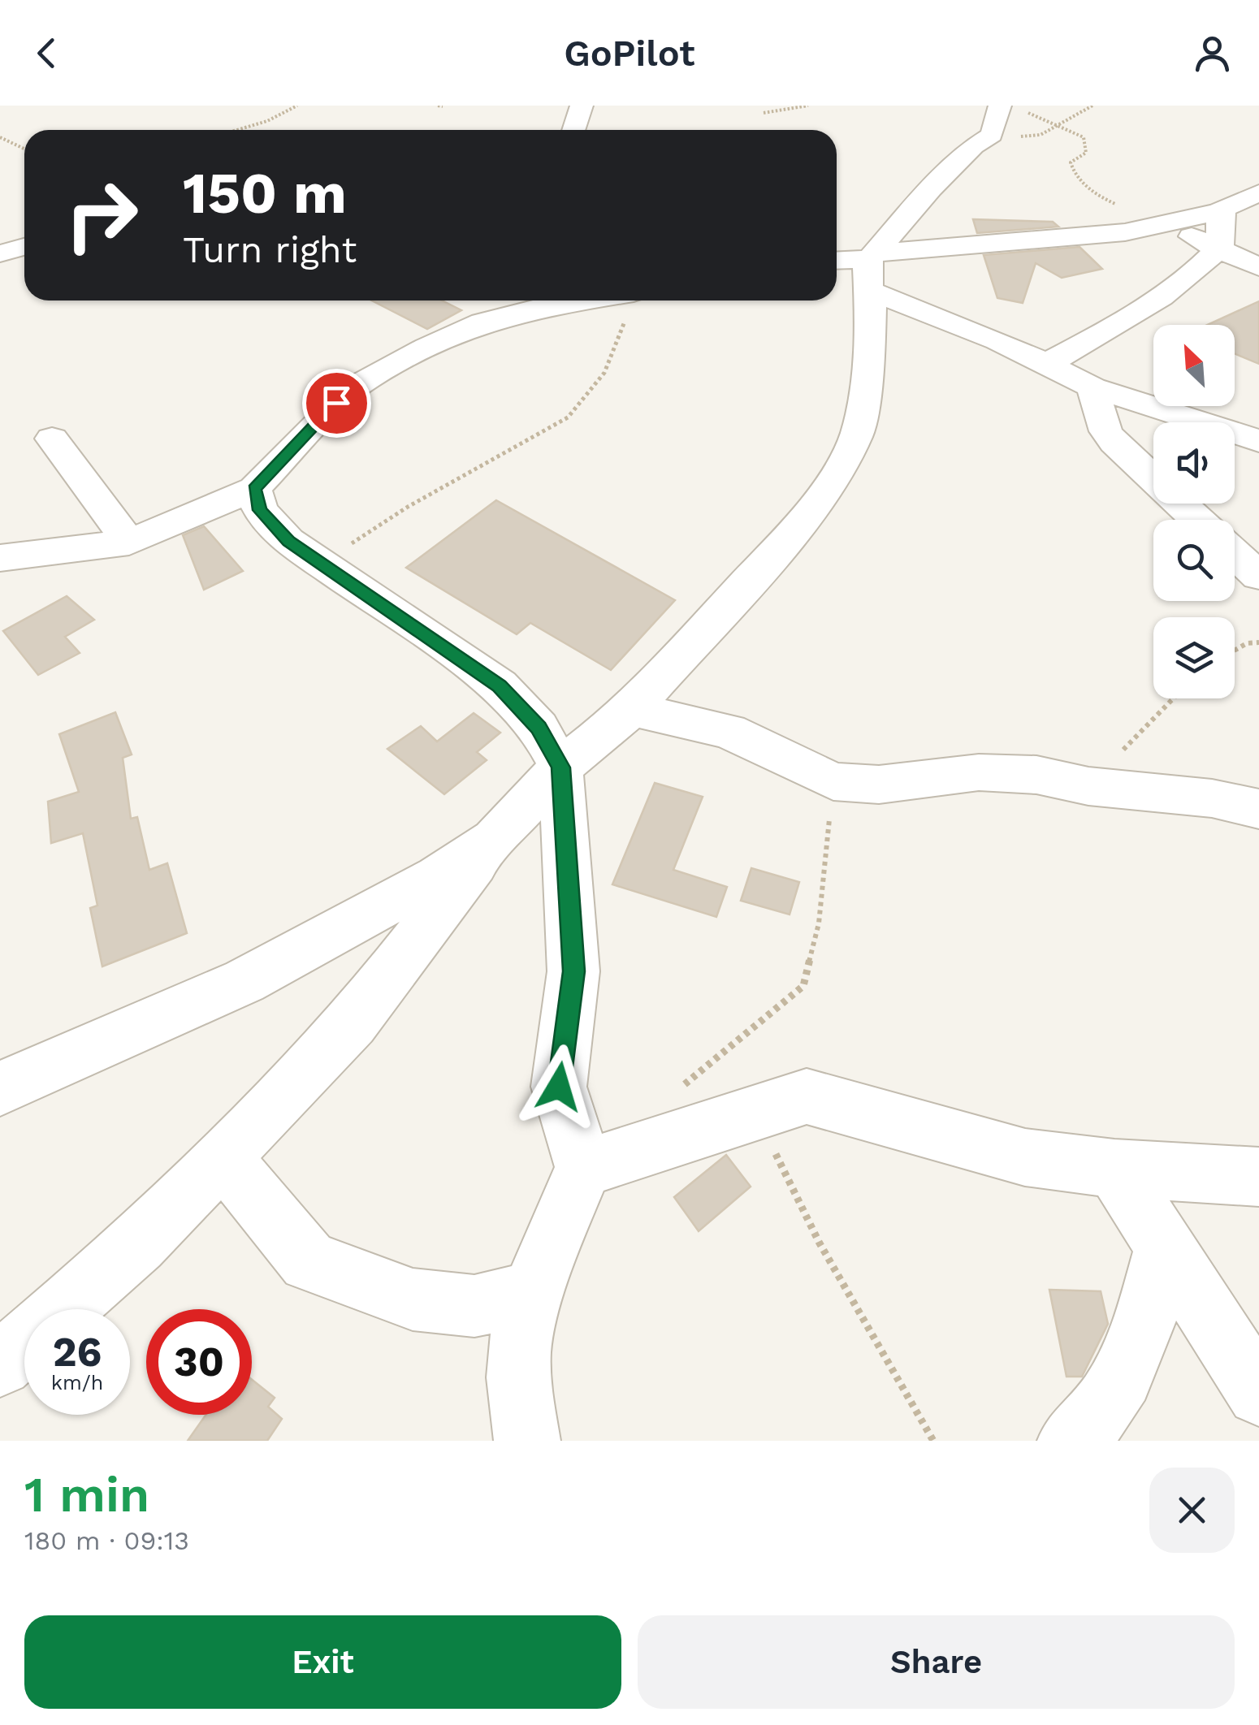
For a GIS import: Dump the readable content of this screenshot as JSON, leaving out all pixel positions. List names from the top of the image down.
{
  "north": "top left",
  "page": {
    "header": "GoPilot",
    "turn": ["150 m", "Turn right"],
    "speed": "26 km/h",
    "limit": "30",
    "heading": ["1 min", "180 m · 09:13"],
    "buttons": ["Exit", "Share"]
  }
}
